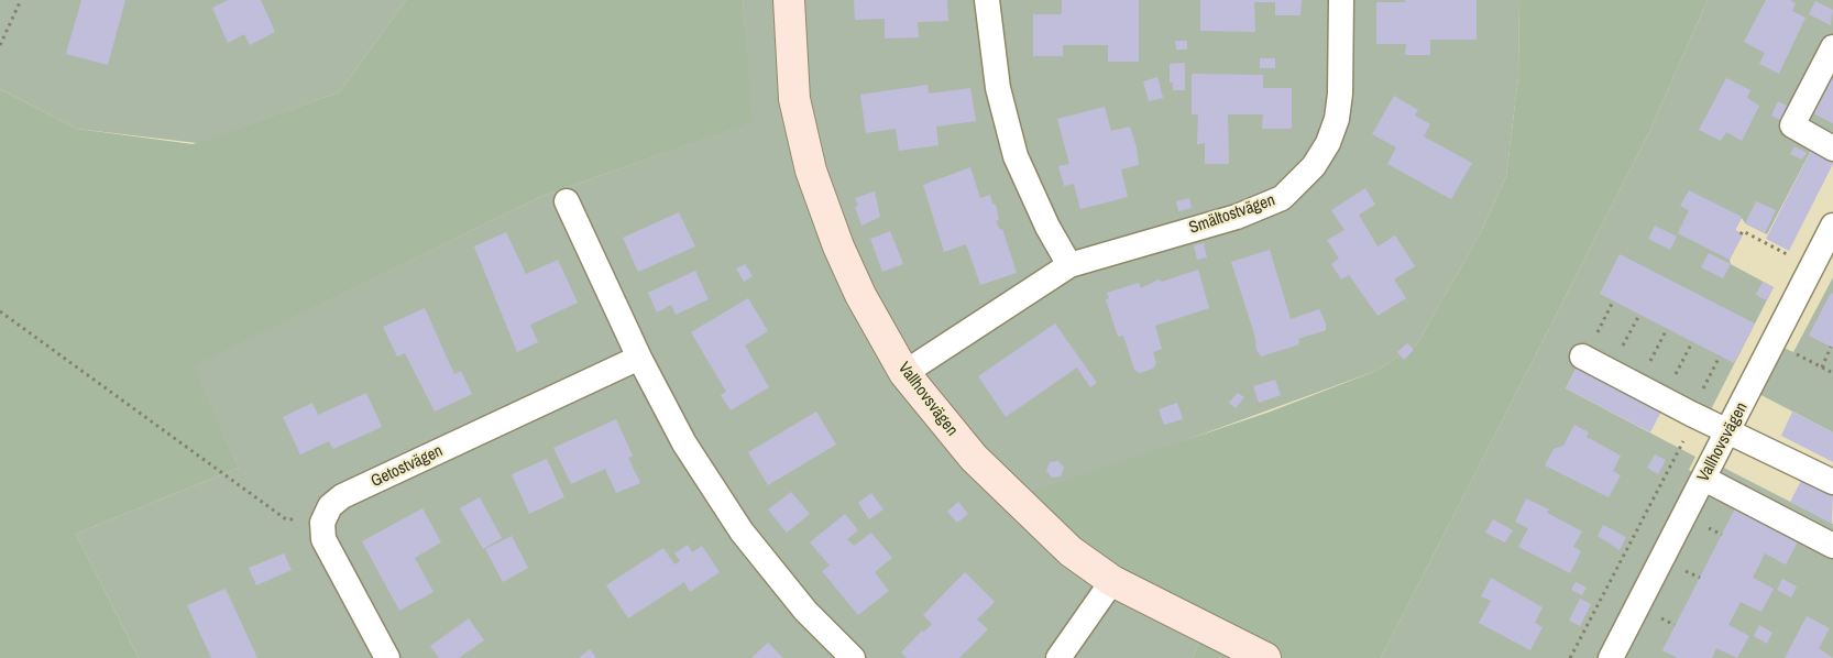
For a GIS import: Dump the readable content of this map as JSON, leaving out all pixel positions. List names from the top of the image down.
{
  "streets": {
    "street": ["Smältostvägen", "Vallhovsvägen", "Getostvägen"]
  },
  "crossings": [
    ["Smältostvägen", "Vallhovsvägen"]
  ]
}
